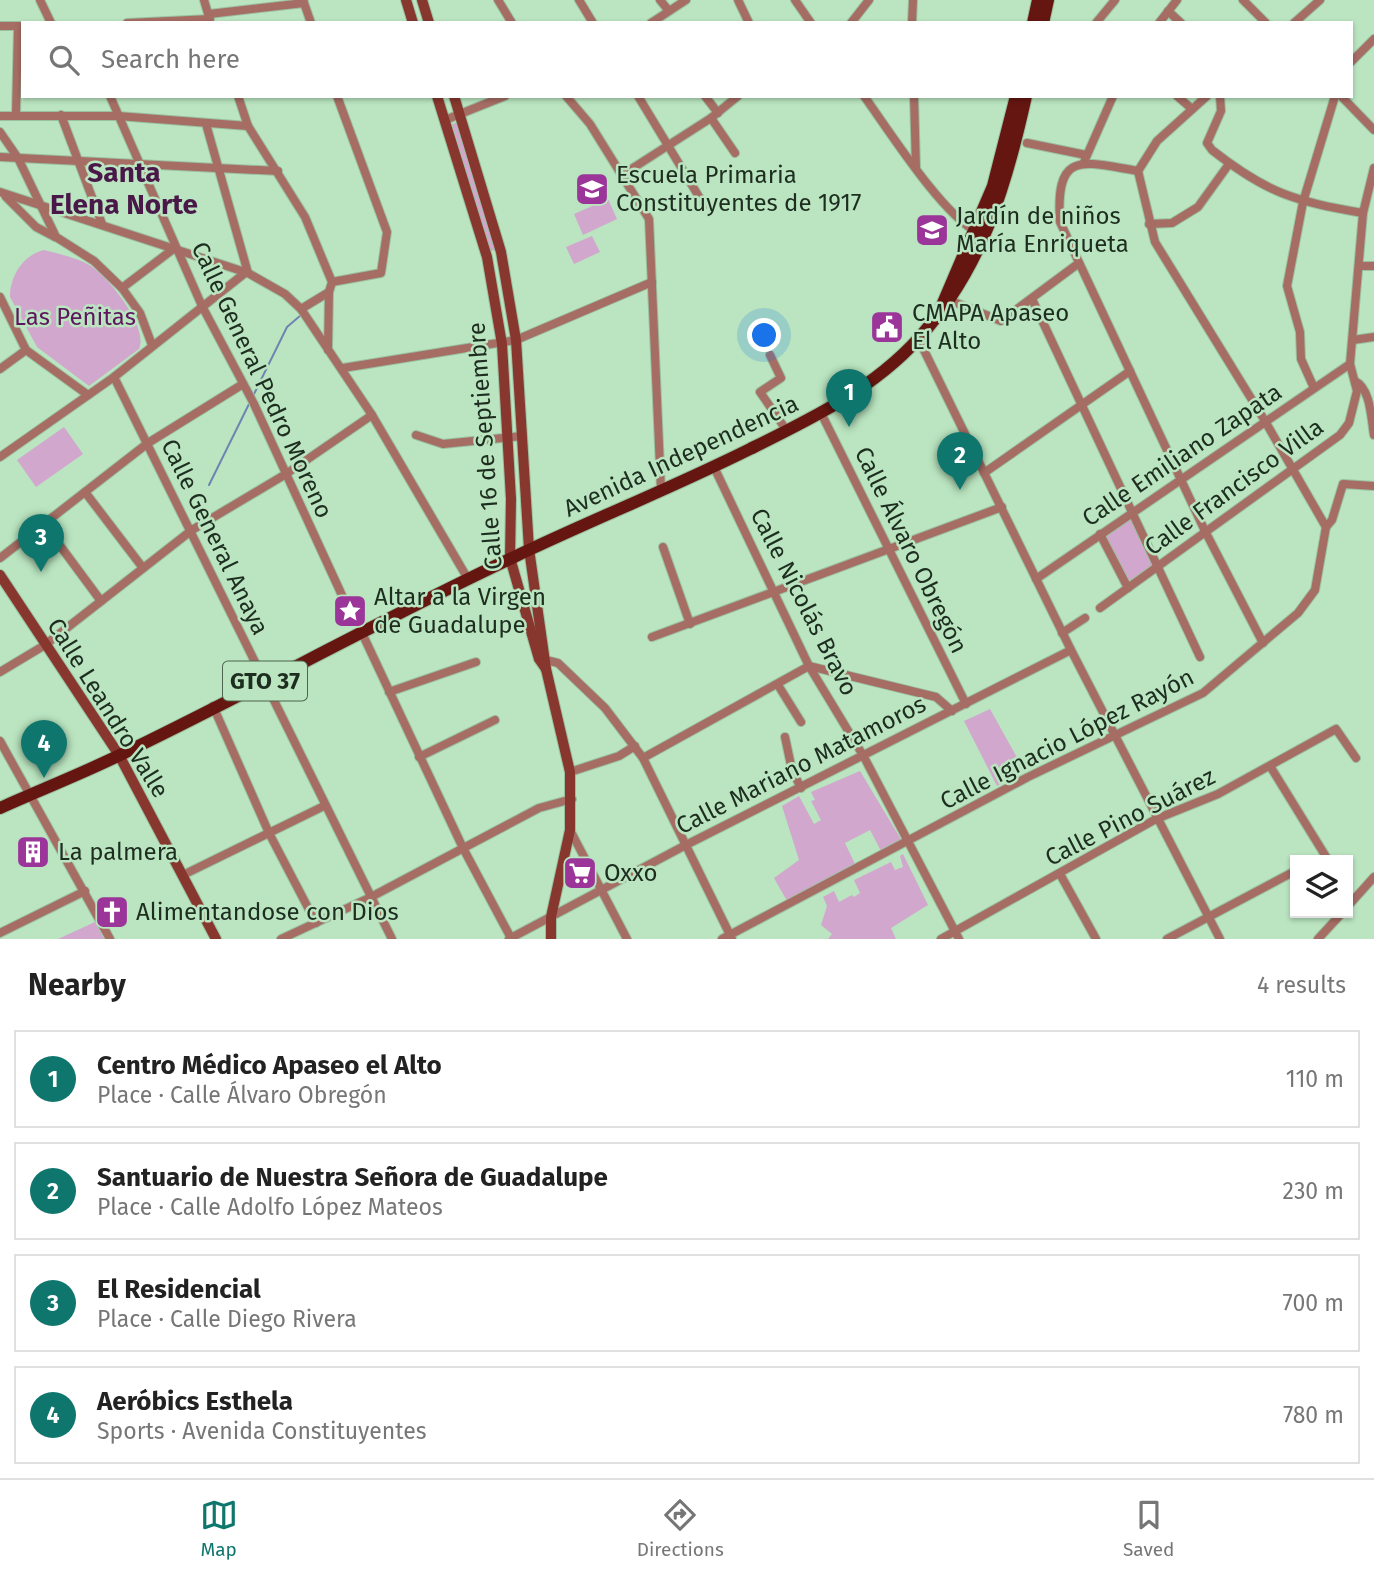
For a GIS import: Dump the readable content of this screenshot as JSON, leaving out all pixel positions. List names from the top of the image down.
{
  "streets": {
    "main road": ["Avenida Independencia", "GTO 37"],
    "street": [
      "Calle General Pedro Moreno",
      "Calle 16 de Septiembre",
      "Calle Emiliano Zapata",
      "Calle Francisco Villa",
      "Calle General Anaya",
      "Calle Álvaro Obregón",
      "Calle Nicolás Bravo",
      "Calle Leandro Valle",
      "Calle Ignacio López Rayón",
      "Calle Mariano Matamoros",
      "Calle Pino Suárez"
    ]
  },
  "crossings": [
    ["Calle 16 de Septiembre", "Avenida Independencia"],
    ["Calle 16 de Septiembre", "GTO 37"],
    ["Calle 16 de Septiembre", "Calle Mariano Matamoros"],
    ["Calle Emiliano Zapata", "Calle Francisco Villa"],
    ["Avenida Independencia", "Calle Álvaro Obregón"],
    ["Avenida Independencia", "Calle Nicolás Bravo"],
    ["Avenida Independencia", "GTO 37"],
    ["Calle General Anaya", "GTO 37"],
    ["Calle Álvaro Obregón", "Calle Mariano Matamoros"],
    ["Calle Nicolás Bravo", "Calle Ignacio López Rayón"],
    ["Calle Nicolás Bravo", "Calle Mariano Matamoros"],
    ["Calle Nicolás Bravo", "Calle Pino Suárez"],
    ["GTO 37", "Calle Leandro Valle"]
  ],
  "districts": ["Santa Elena Norte"],
  "parks": ["Las Peñitas"],
  "places": {
    "school or university": ["Escuela Primaria Constituyentes de 1917", "Jardín de niños María Enriqueta"],
    "public building": ["CMAPA Apaseo El Alto"],
    "place": ["Altar a la Virgen de Guadalupe"],
    "building": ["La palmera"],
    "supermarket": ["Oxxo"],
    "church": ["Alimentandose con Dios"]
  },
  "page": {
    "search": "Search here",
    "pins": [
      "1",
      "2",
      "3",
      "4"
    ],
    "heading": ["Nearby", "4 results"],
    "list": [
      {
        "mark": "1",
        "name": "Centro Médico Apaseo el Alto",
        "note": "Place · Calle Álvaro Obregón",
        "value": "110 m"
      },
      {
        "mark": "2",
        "name": "Santuario de Nuestra Señora de Guadalupe",
        "note": "Place · Calle Adolfo López Mateos",
        "value": "230 m"
      },
      {
        "mark": "3",
        "name": "El Residencial",
        "note": "Place · Calle Diego Rivera",
        "value": "700 m"
      },
      {
        "mark": "4",
        "name": "Aeróbics Esthela",
        "note": "Sports · Avenida Constituyentes",
        "value": "780 m"
      }
    ],
    "nav": ["Map", "Directions", "Saved"]
  }
}
